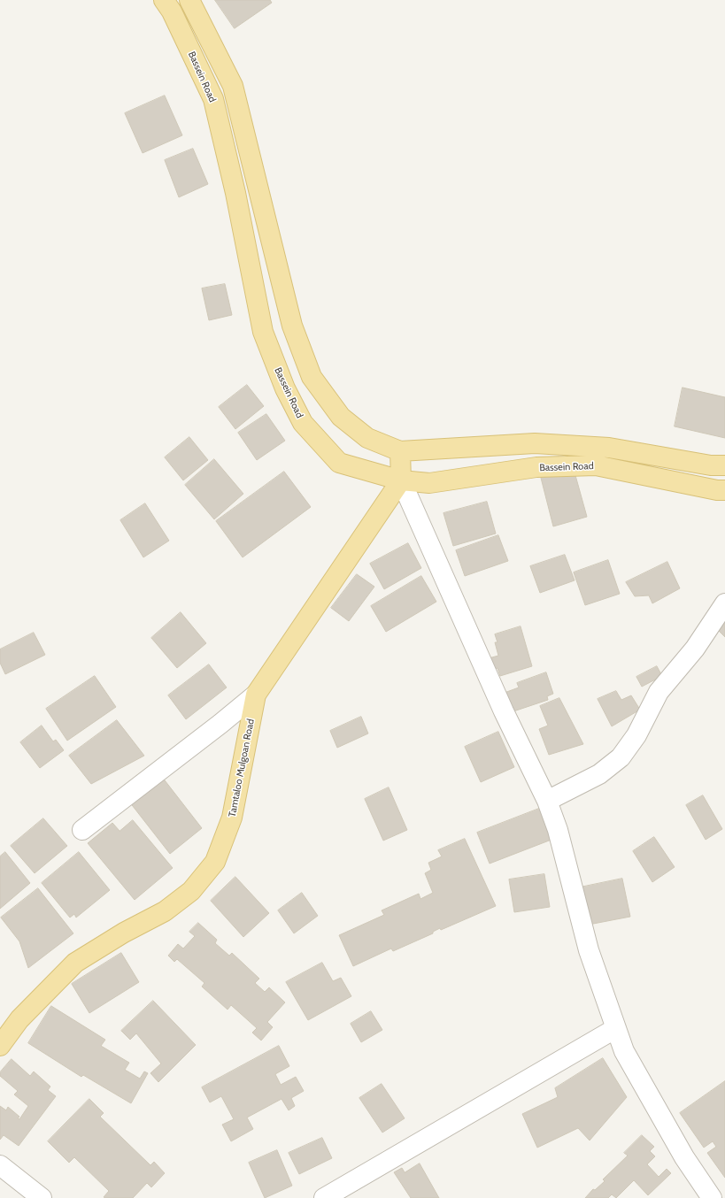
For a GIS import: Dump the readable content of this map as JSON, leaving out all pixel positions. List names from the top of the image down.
{
  "streets": {
    "main road": ["Bassein Road", "Tamtaloo Mulgoan Road"]
  },
  "crossings": [
    ["Bassein Road", "Tamtaloo Mulgoan Road"]
  ]
}
